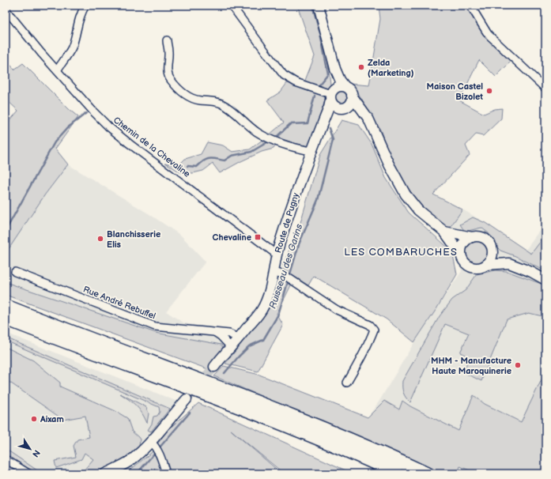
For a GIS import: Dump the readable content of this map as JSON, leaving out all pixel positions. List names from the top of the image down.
{
  "streets": {
    "street": ["Chemin de la Chevaline", "Route de Pugny", "Rue André Rebuffel"]
  },
  "crossings": [
    ["Chemin de la Chevaline", "Route de Pugny"],
    ["Route de Pugny", "Rue André Rebuffel"]
  ],
  "districts": ["LES COMBARUCHES"],
  "water": ["Ruisseau des Garins"],
  "places": {
    "other": [
      "Zelda (Marketing)",
      "Maison Castel Bizolet",
      "Blanchisserie Elis",
      "MHM - Manufacture Haute Maroquinerie",
      "Aixam"
    ],
    "transit": ["Chevaline"]
  },
  "north": "bottom right"
}
